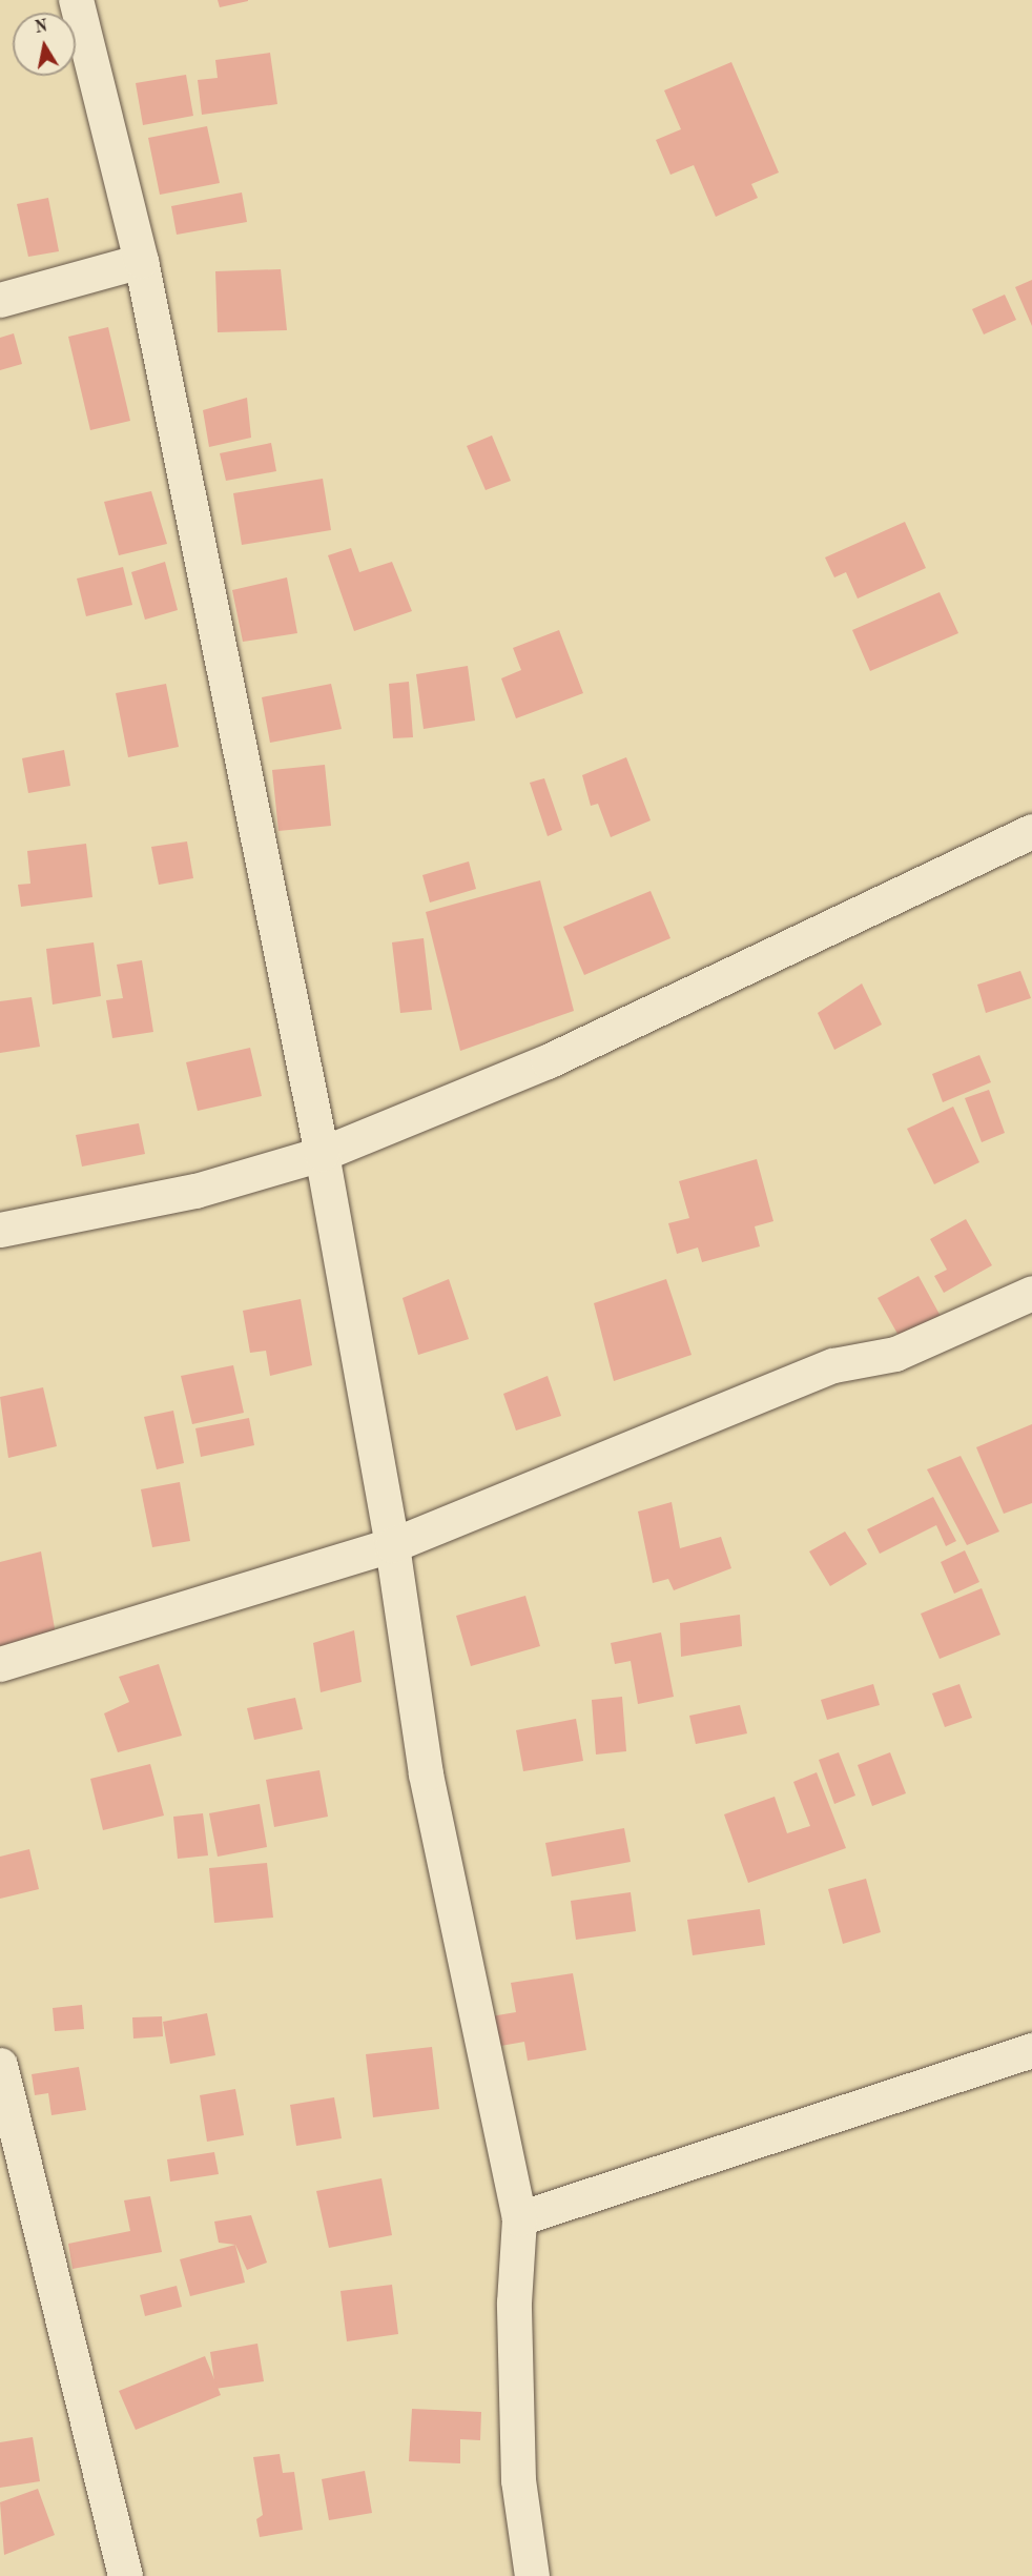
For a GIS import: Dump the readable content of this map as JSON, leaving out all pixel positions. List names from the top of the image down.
{
  "north": "top"
}
